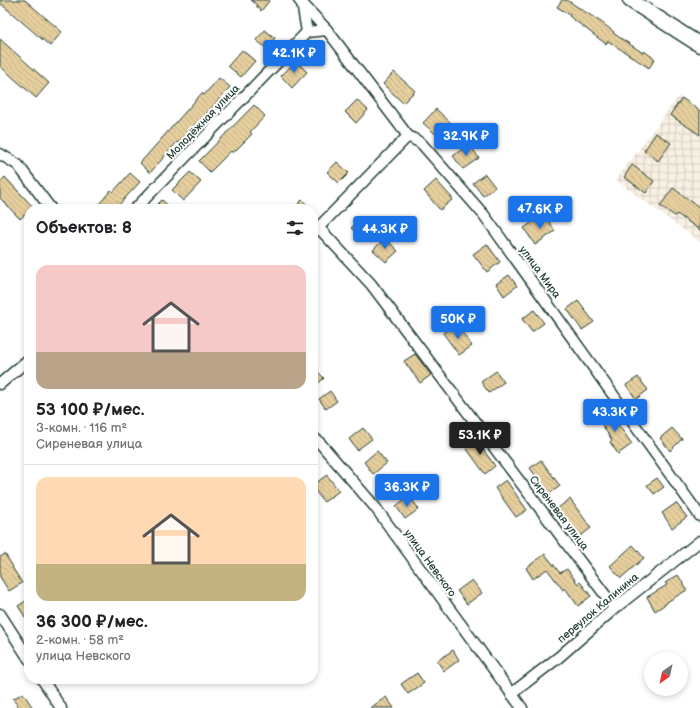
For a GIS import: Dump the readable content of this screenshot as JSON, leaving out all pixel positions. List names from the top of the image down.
{
  "streets": {
    "street": [
      "Молодёжная улица",
      "улица Мира",
      "Сиреневая улица",
      "улица Невского",
      "переулок Калинина"
    ]
  },
  "crossings": [
    ["Сиреневая улица", "переулок Калинина"],
    ["улица Невского", "переулок Калинина"]
  ],
  "north": "bottom left",
  "page": {
    "price": [
      "42.1K ₽",
      "32.9K ₽",
      "47.6K ₽",
      "44.3K ₽",
      "50K ₽",
      "43.3K ₽",
      "53.1K ₽",
      "36.3K ₽"
    ],
    "heading": "Объектов: 8",
    "list": [
      {
        "name": "53 100 ₽/мес.",
        "note": "3-комн. · 116 m² · Сиреневая улица"
      },
      {
        "name": "36 300 ₽/мес.",
        "note": "2-комн. · 58 m² · улица Невского"
      }
    ]
  }
}
